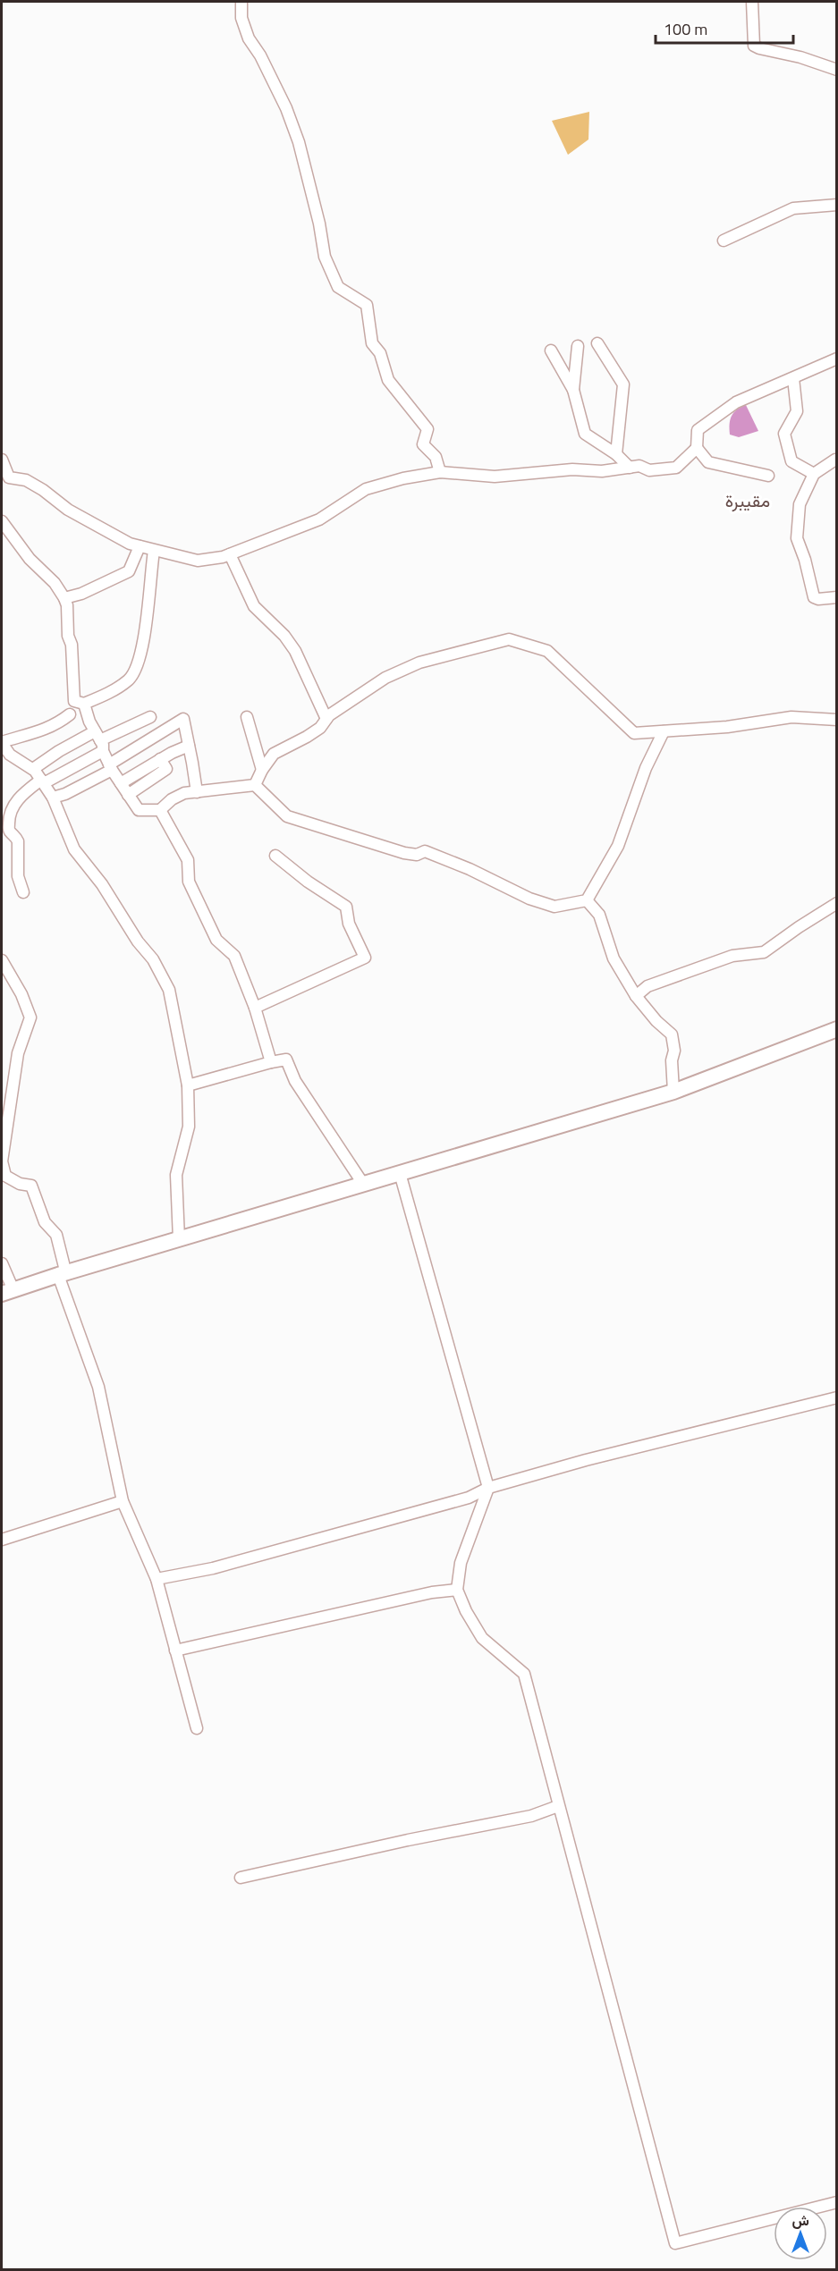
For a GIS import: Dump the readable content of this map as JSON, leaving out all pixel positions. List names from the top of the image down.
{
  "districts": ["مقيبرة"],
  "scale_bar": "100 m",
  "north": "top"
}
